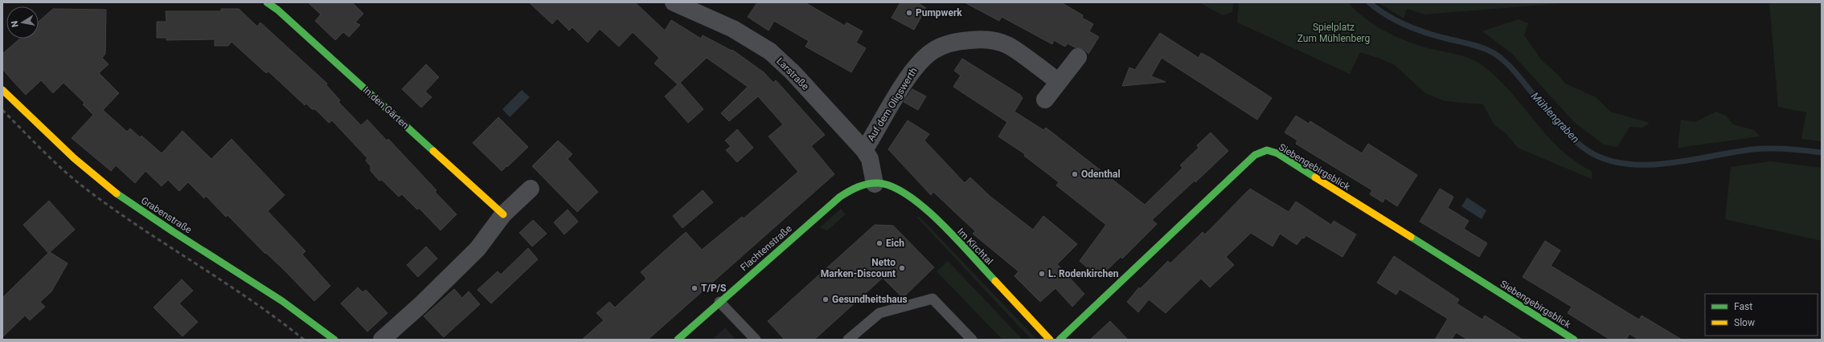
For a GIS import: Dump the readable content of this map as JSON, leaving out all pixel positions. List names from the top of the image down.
{
  "streets": {
    "street": [
      "Larstraße",
      "Auf dem Oligswerth",
      "In den Gärten",
      "Siebengebirgsblick",
      "Grabenstraße",
      "Im Kirchtal",
      "Flachtenstraße"
    ]
  },
  "crossings": [
    ["Larstraße", "Auf dem Oligswerth"],
    ["Larstraße", "Im Kirchtal"],
    ["Larstraße", "Flachtenstraße"],
    ["Im Kirchtal", "Flachtenstraße"]
  ],
  "water": ["Mühlengraben"],
  "parks": ["Spielplatz Zum Mühlenberg"],
  "places": [
    "Pumpwerk",
    "Odenthal",
    "Eich",
    "Netto Marken-Discount",
    "L. Rodenkirchen",
    "T/P/S",
    "Gesundheitshaus"
  ],
  "legend": ["Fast", "Slow"],
  "north": "left"
}
